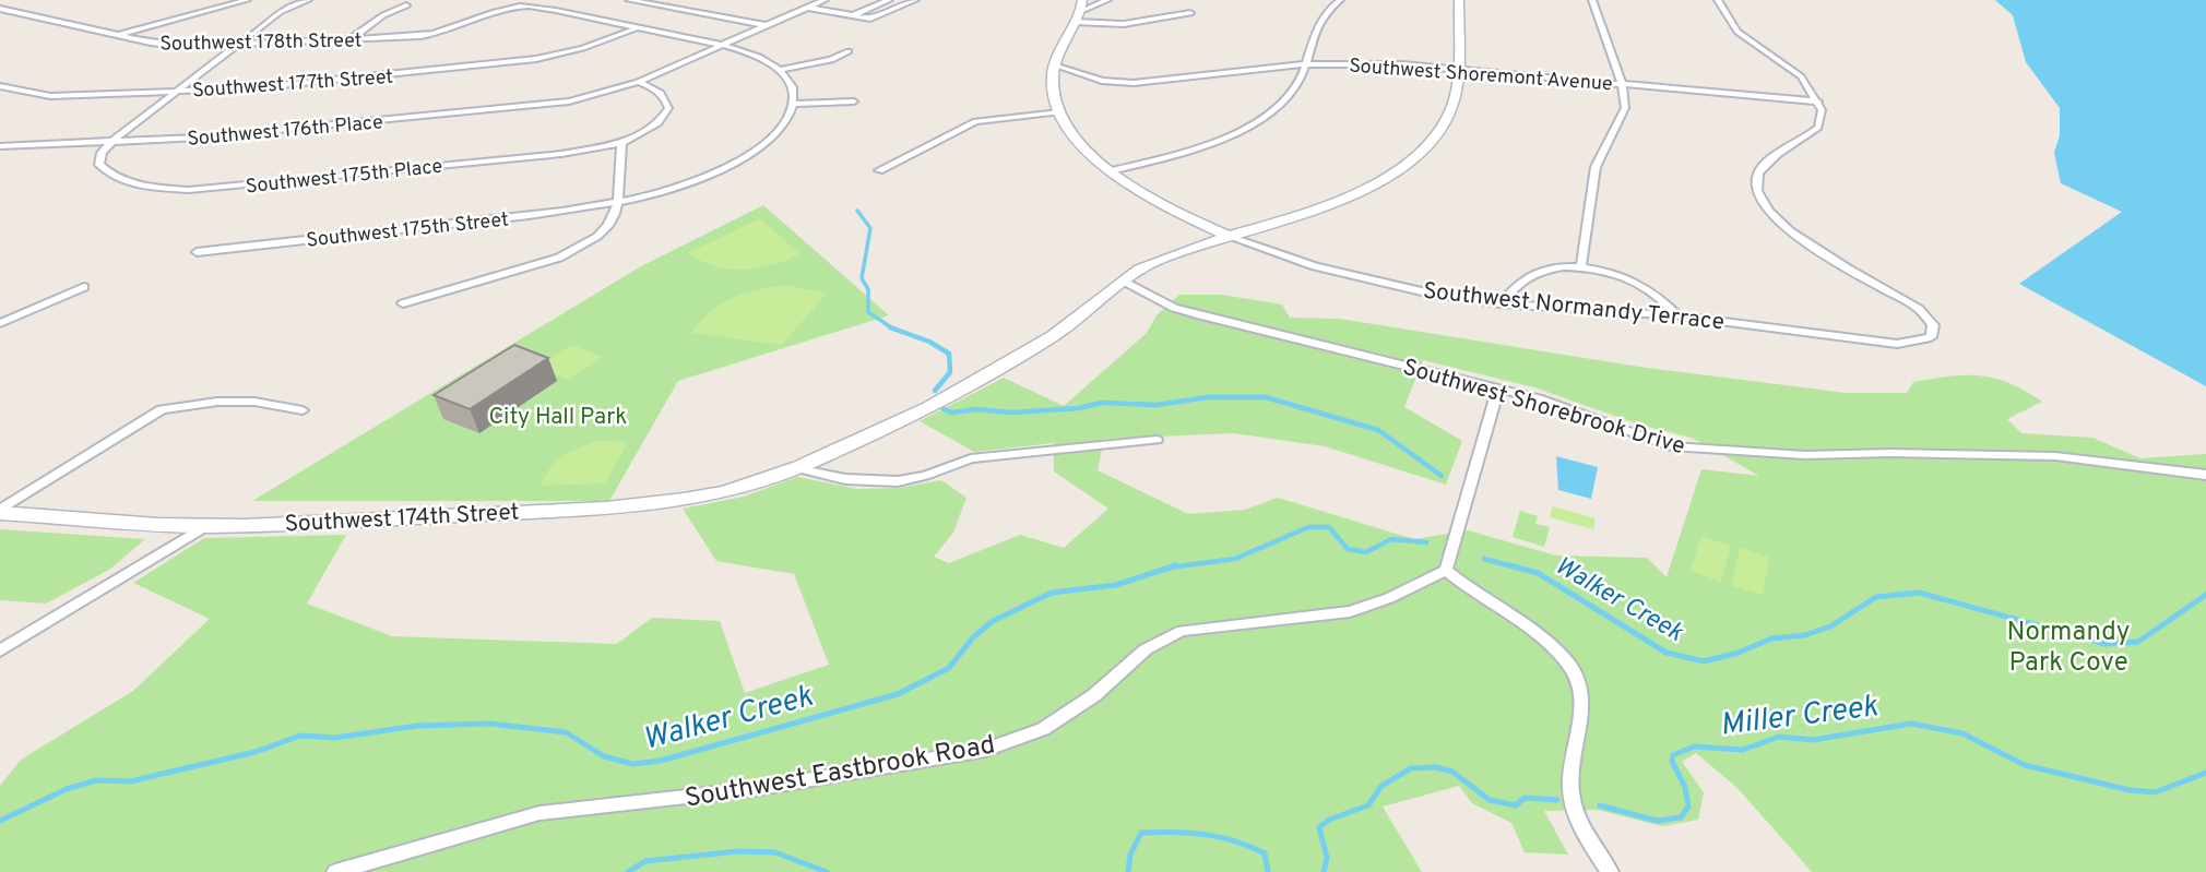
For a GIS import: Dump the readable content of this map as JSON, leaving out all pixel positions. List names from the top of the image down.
{
  "streets": {
    "street": [
      "Southwest 178th Street",
      "Southwest Shoremont Avenue",
      "Southwest 177th Street",
      "Southwest 176th Place",
      "Southwest 175th Place",
      "Southwest 175th Street",
      "Southwest Normandy Terrace",
      "Southwest Shorebrook Drive",
      "Southwest 174th Street",
      "Southwest Eastbrook Road"
    ]
  },
  "crossings": [
    ["Southwest 178th Street", "Southwest 177th Street"],
    ["Southwest Shoremont Avenue", "Southwest Normandy Terrace"],
    ["Southwest Shoremont Avenue", "Southwest 174th Street"],
    ["Southwest 176th Place", "Southwest 175th Place"],
    ["Southwest Normandy Terrace", "Southwest 174th Street"],
    ["Southwest Shorebrook Drive", "Southwest 174th Street"]
  ],
  "water": ["Walker Creek", "Miller Creek"],
  "parks": ["City Hall Park", "Normandy Park Cove"]
}
